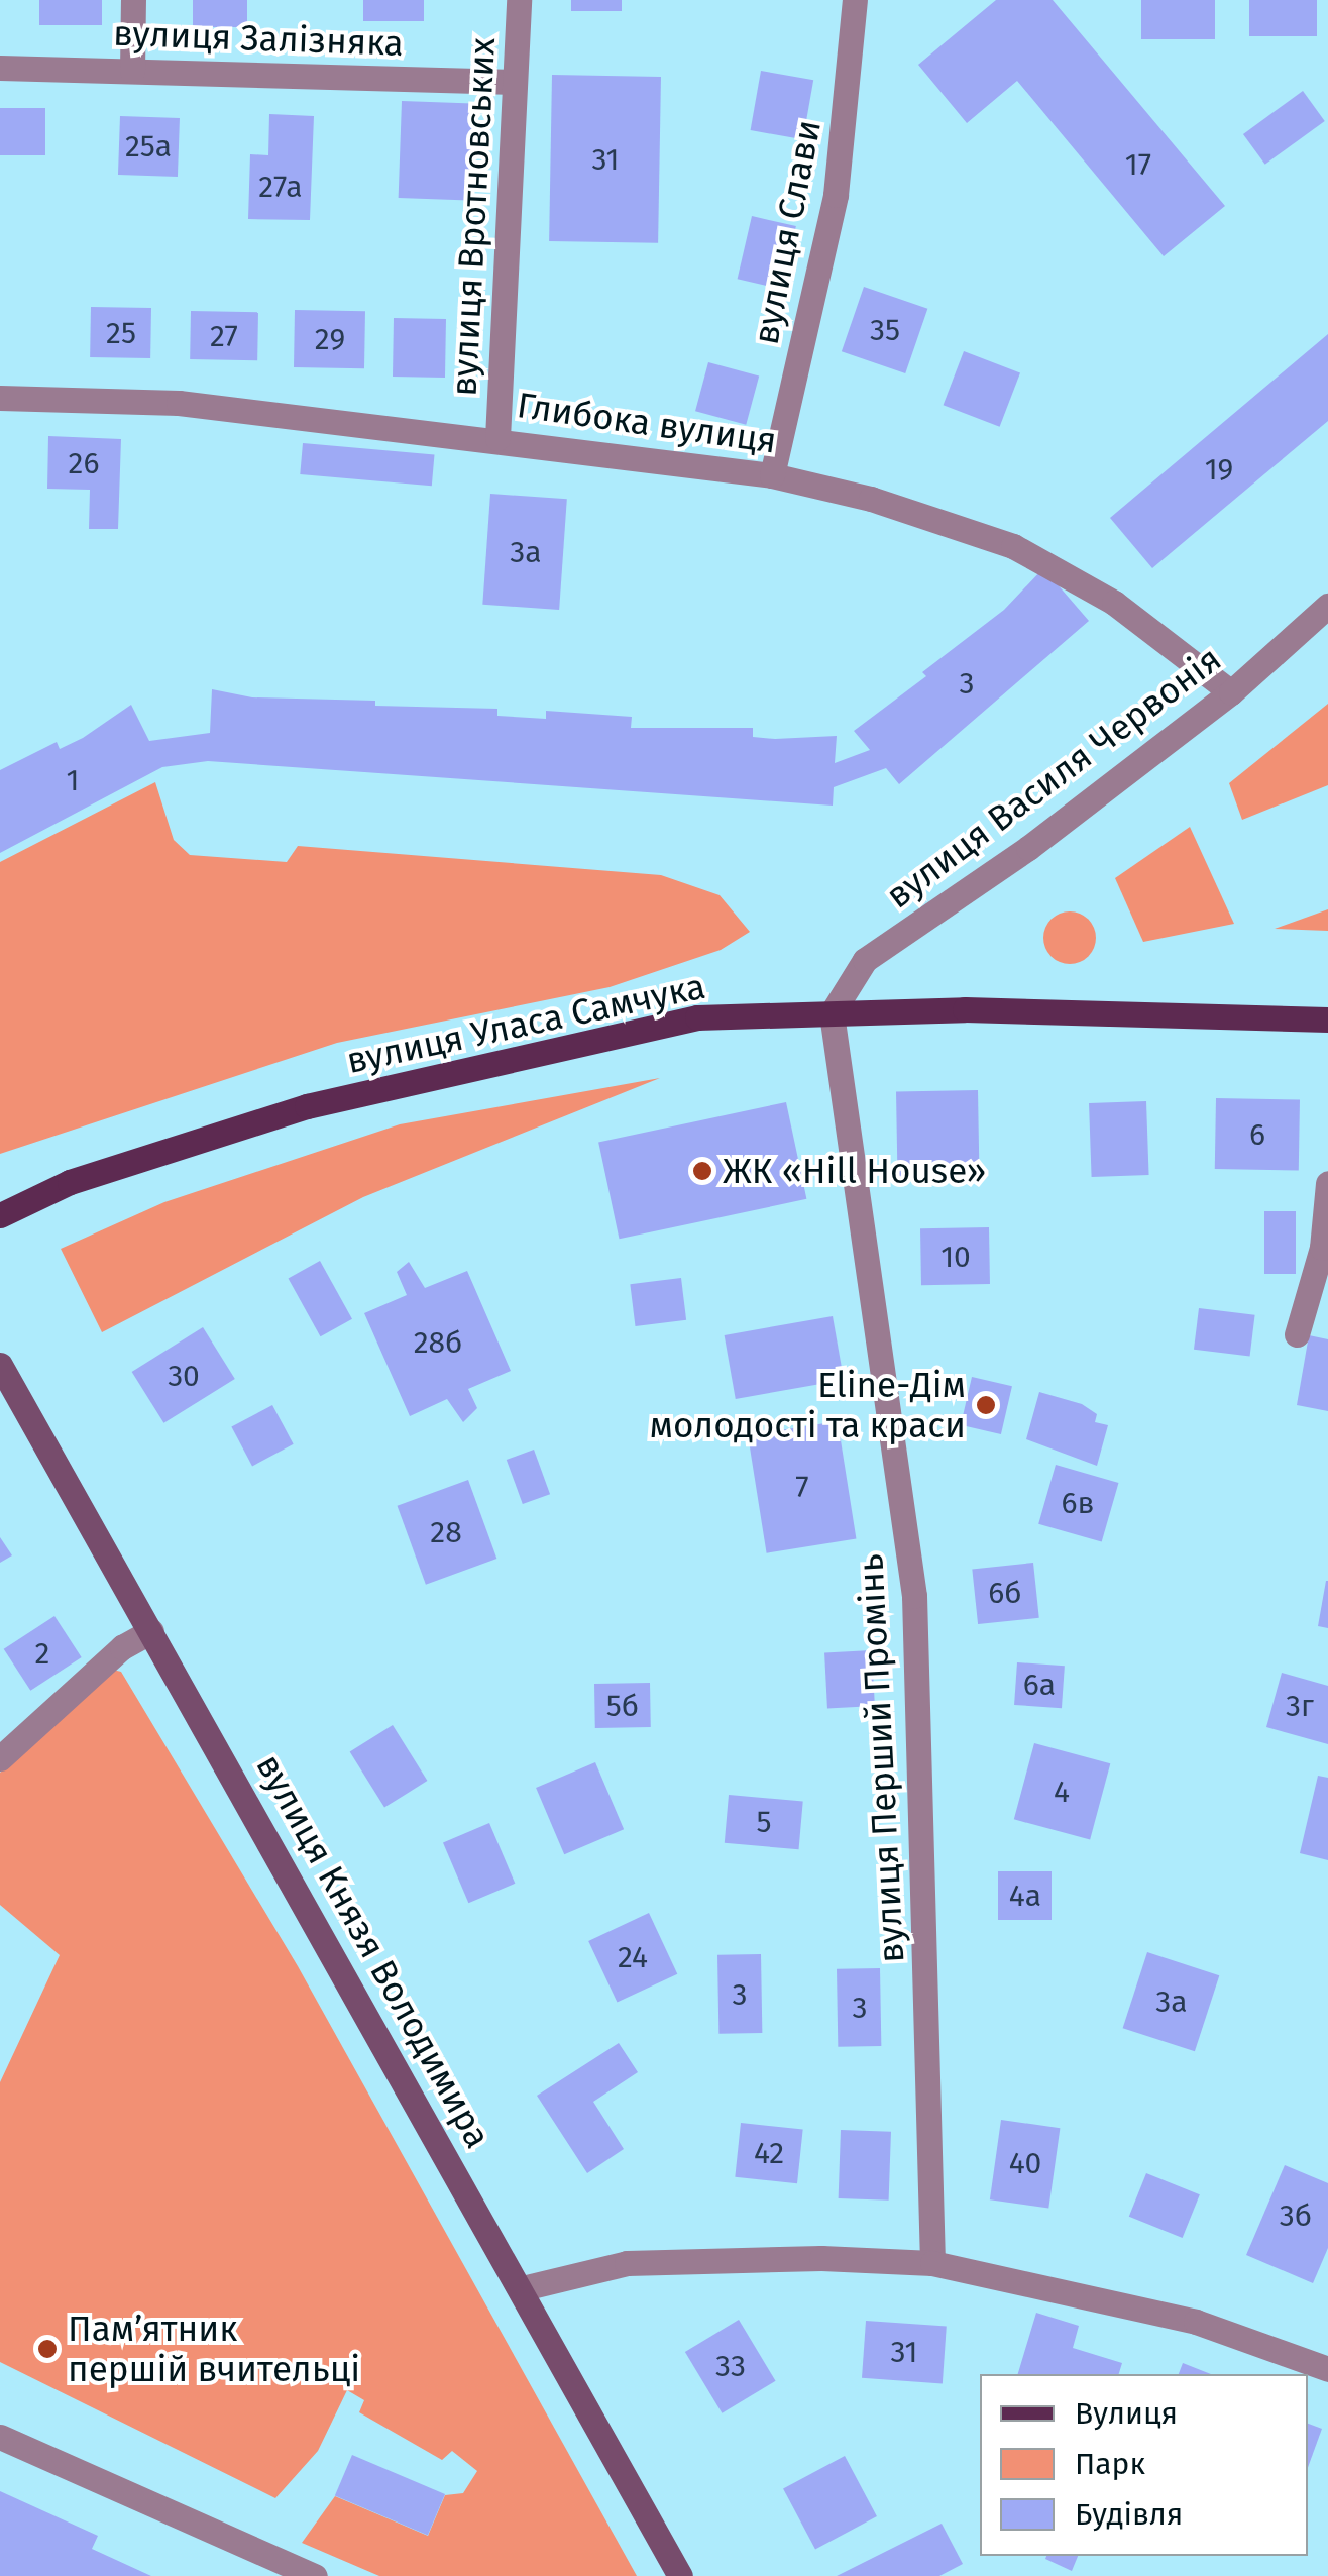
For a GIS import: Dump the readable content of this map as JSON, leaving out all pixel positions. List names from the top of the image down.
{
  "streets": {
    "main road": ["вулиця Уласа Самчука"],
    "street": [
      "вулиця Залізняка",
      "вулиця Вротновських",
      "вулиця Слави",
      "Глибока вулиця",
      "вулиця Василя Червонія",
      "вулиця Перший Промінь",
      "вулиця Князя Володимира"
    ]
  },
  "crossings": [
    ["вулиця Залізняка", "вулиця Вротновських"],
    ["вулиця Вротновських", "Глибока вулиця"],
    ["вулиця Слави", "Глибока вулиця"],
    ["Глибока вулиця", "вулиця Василя Червонія"],
    ["вулиця Василя Червонія", "вулиця Уласа Самчука"],
    ["вулиця Василя Червонія", "вулиця Перший Промінь"],
    ["вулиця Уласа Самчука", "вулиця Перший Промінь"]
  ],
  "places": ["ЖК «Hill House»", "Eline-Дім молодості та краси", "Пам’ятник першій вчительці"],
  "house_numbers": [
    "25а",
    "31",
    "17",
    "27а",
    "35",
    "25",
    "27",
    "29",
    "26",
    "19",
    "3а",
    "3",
    "1",
    "6",
    "10",
    "28б",
    "30",
    "7",
    "6в",
    "28",
    "6б",
    "2",
    "6а",
    "5б",
    "3г",
    "4",
    "5",
    "4а",
    "24",
    "3",
    "3а",
    "3",
    "42",
    "40",
    "3б",
    "31",
    "33"
  ],
  "legend": ["Вулиця", "Парк", "Будівля"]
}
